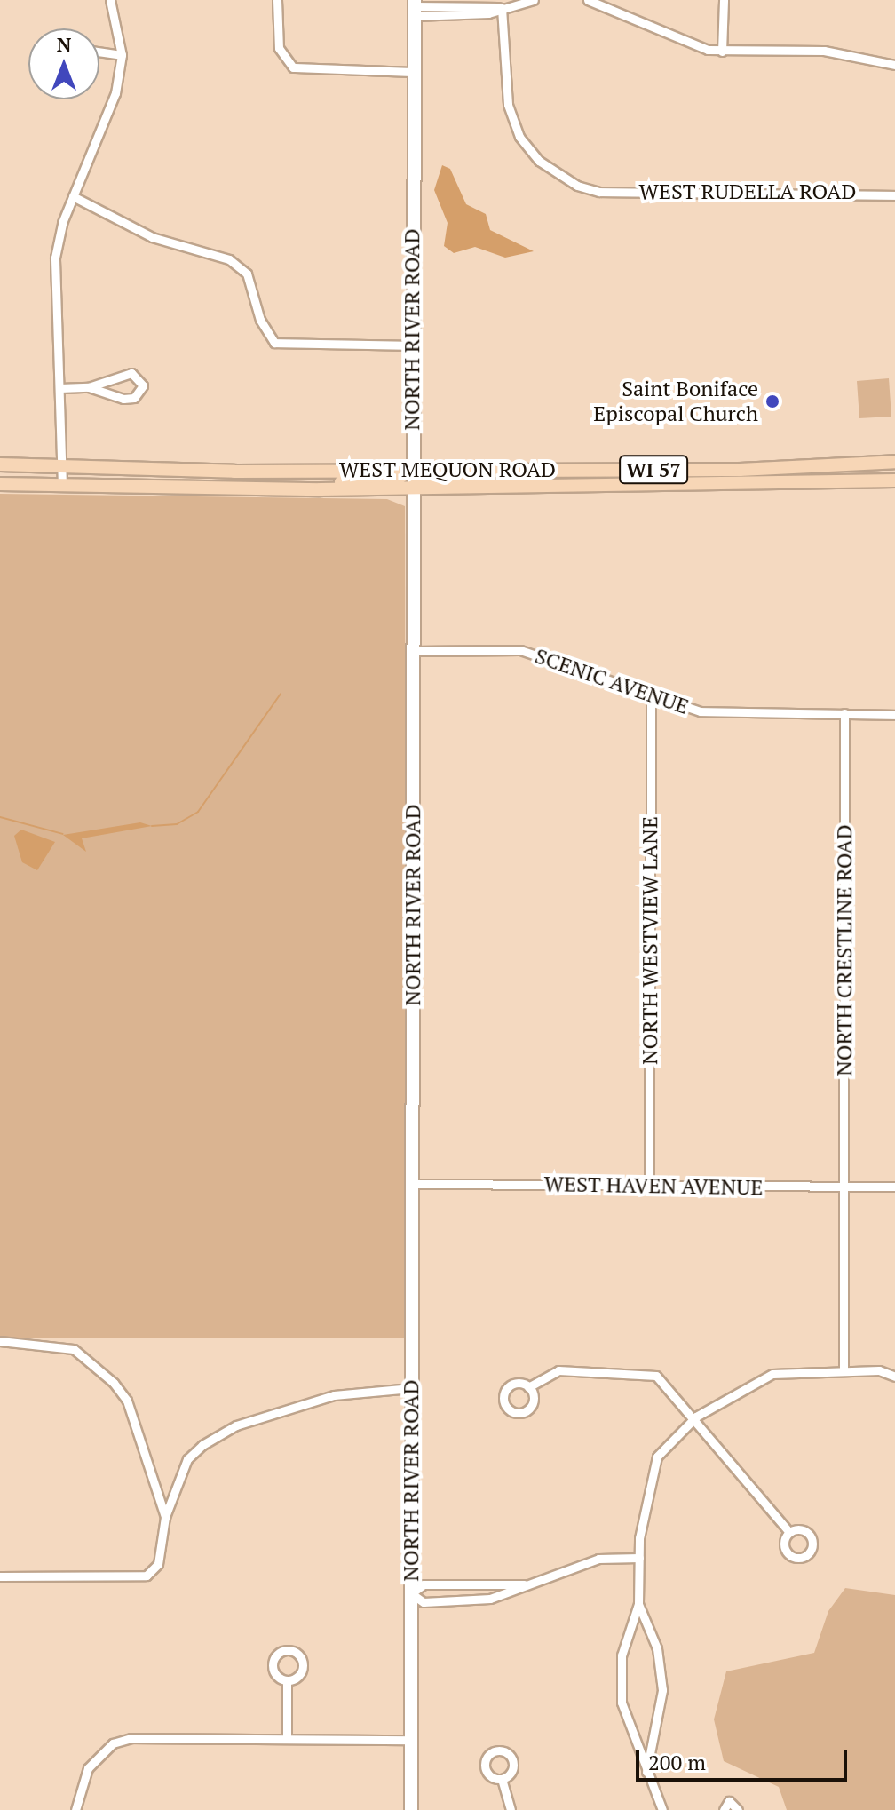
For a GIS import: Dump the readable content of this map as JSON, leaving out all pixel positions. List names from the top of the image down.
{
  "streets": {
    "main road": ["WEST MEQUON ROAD", "WI 57"],
    "street": [
      "WEST RUDELLA ROAD",
      "NORTH RIVER ROAD",
      "SCENIC AVENUE",
      "NORTH WESTVIEW LANE",
      "NORTH CRESTLINE ROAD",
      "WEST HAVEN AVENUE"
    ]
  },
  "crossings": [
    ["NORTH RIVER ROAD", "WEST MEQUON ROAD"],
    ["NORTH RIVER ROAD", "SCENIC AVENUE"],
    ["NORTH RIVER ROAD", "WEST HAVEN AVENUE"],
    ["SCENIC AVENUE", "NORTH WESTVIEW LANE"],
    ["SCENIC AVENUE", "NORTH CRESTLINE ROAD"],
    ["NORTH WESTVIEW LANE", "WEST HAVEN AVENUE"],
    ["NORTH CRESTLINE ROAD", "WEST HAVEN AVENUE"]
  ],
  "places": ["Saint Boniface Episcopal Church"],
  "scale_bar": "200 m",
  "north": "top"
}
